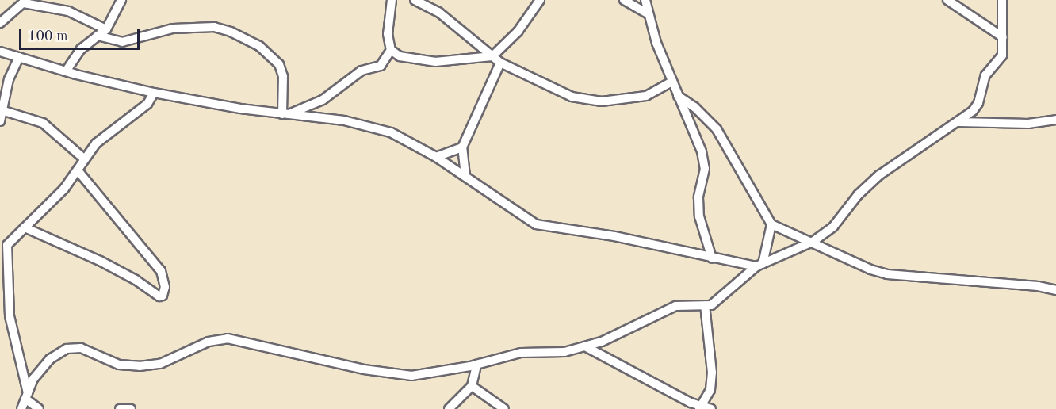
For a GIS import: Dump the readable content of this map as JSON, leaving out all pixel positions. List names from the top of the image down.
{
  "scale_bar": "100 m"
}
